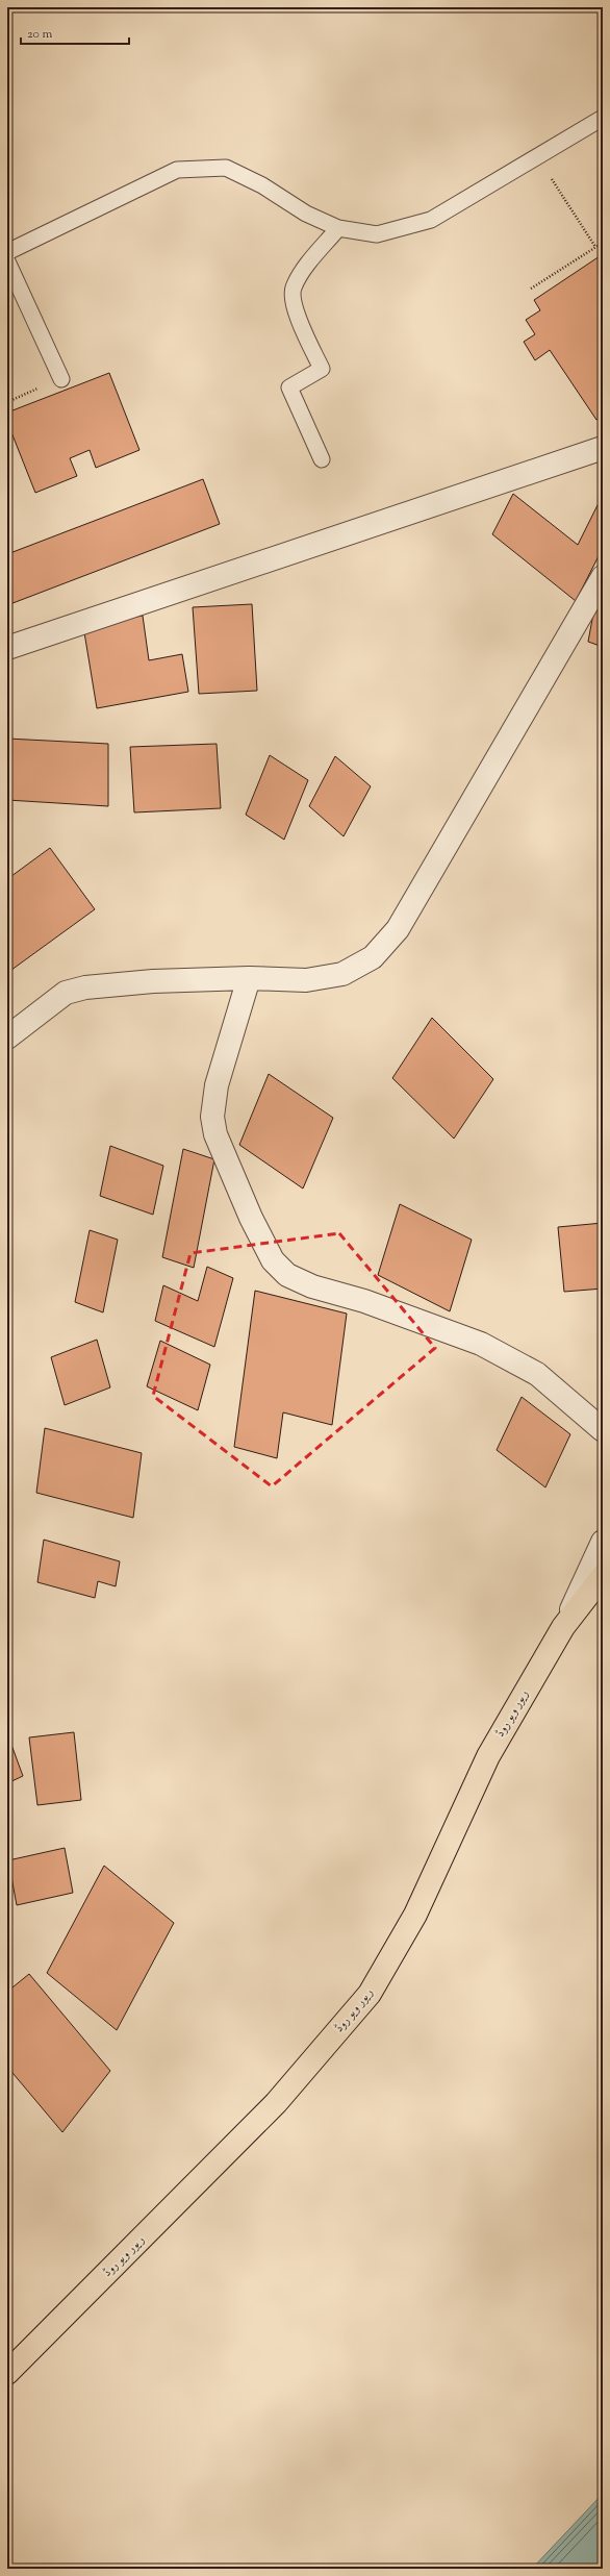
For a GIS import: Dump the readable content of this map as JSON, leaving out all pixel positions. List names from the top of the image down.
{
  "streets": {
    "highway": ["ریور ویو روڈ"]
  },
  "scale_bar": "20 m"
}
